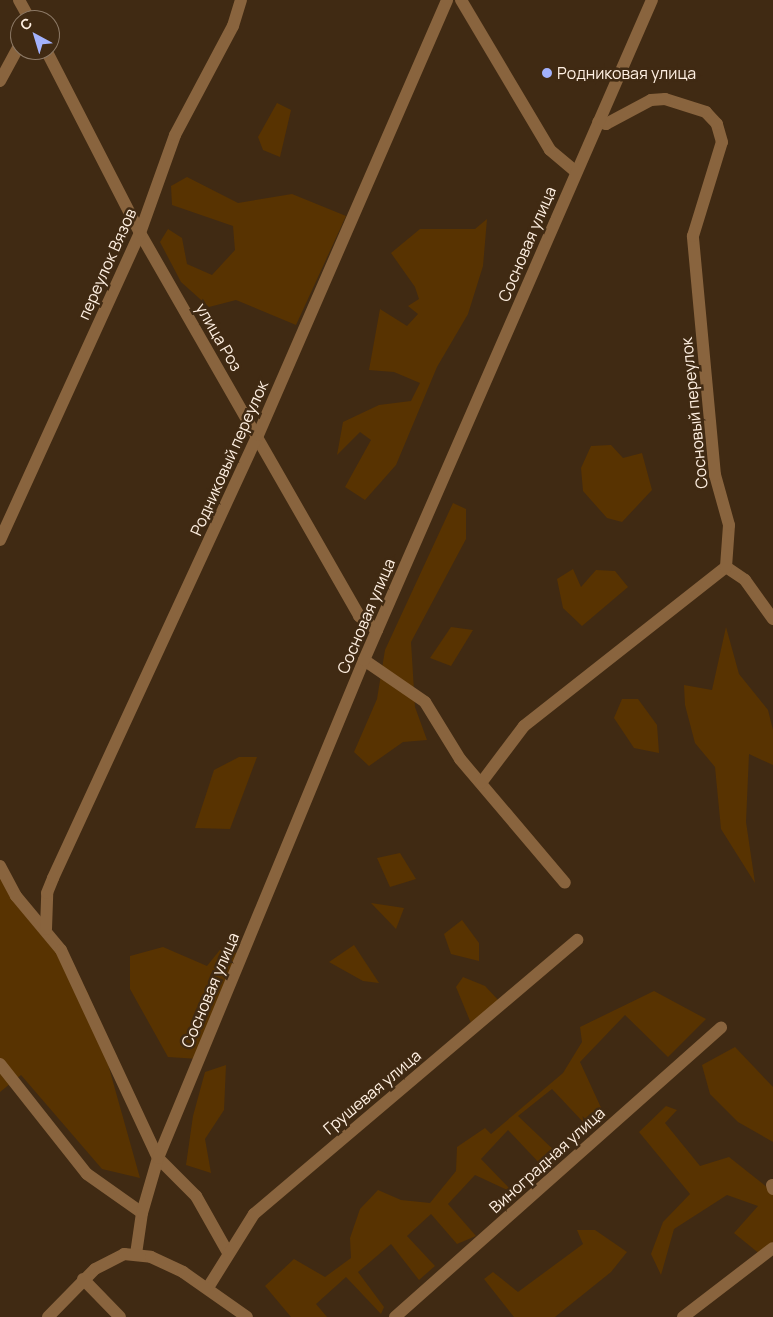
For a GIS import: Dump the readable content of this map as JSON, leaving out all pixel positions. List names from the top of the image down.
{
  "streets": {
    "street": [
      "Сосновая улица",
      "переулок Вязов",
      "улица Роз",
      "Сосновый переулок",
      "Родниковый переулок",
      "Грушевая улица",
      "Виноградная улица"
    ]
  },
  "crossings": [
    ["Сосновая улица", "улица Роз"],
    ["Сосновая улица", "Сосновый переулок"],
    ["переулок Вязов", "улица Роз"],
    ["улица Роз", "Родниковый переулок"]
  ],
  "places": ["Родниковая улица"],
  "north": "top left"
}
